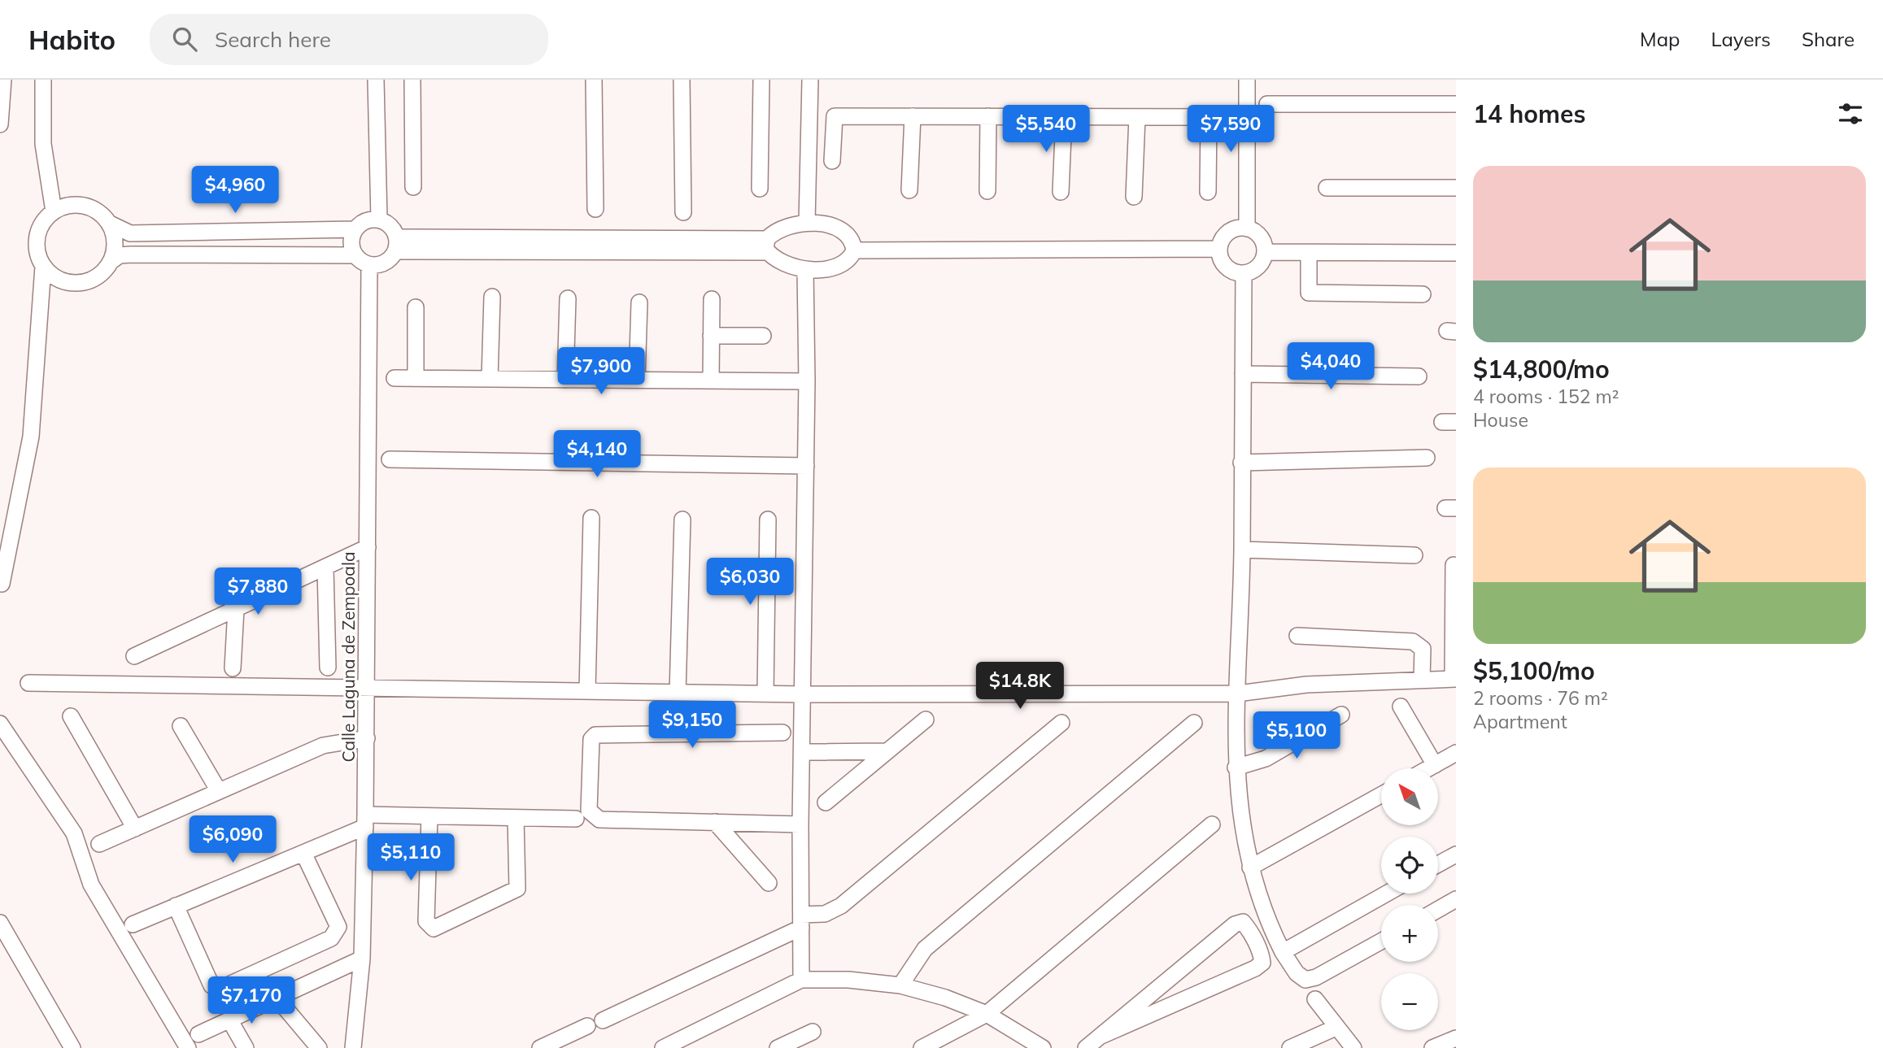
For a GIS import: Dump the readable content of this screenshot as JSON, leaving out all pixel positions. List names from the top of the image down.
{
  "streets": {
    "street": ["Calle Laguna de Zempoala"]
  },
  "north": "top left",
  "page": {
    "header": "Habito",
    "search": "Search here",
    "nav": ["Map", "Layers", "Share"],
    "heading": "14 homes",
    "price": [
      "$5,540",
      "$7,590",
      "$4,960",
      "$4,040",
      "$7,900",
      "$4,140",
      "$6,030",
      "$7,880",
      "$14.8K",
      "$9,150",
      "$5,100",
      "$6,090",
      "$5,110",
      "$7,170"
    ],
    "list": [
      {
        "name": "$14,800/mo",
        "note": "4 rooms · 152 m² · House"
      },
      {
        "name": "$5,100/mo",
        "note": "2 rooms · 76 m² · Apartment"
      }
    ],
    "map_buttons": ["+", "−"]
  }
}
